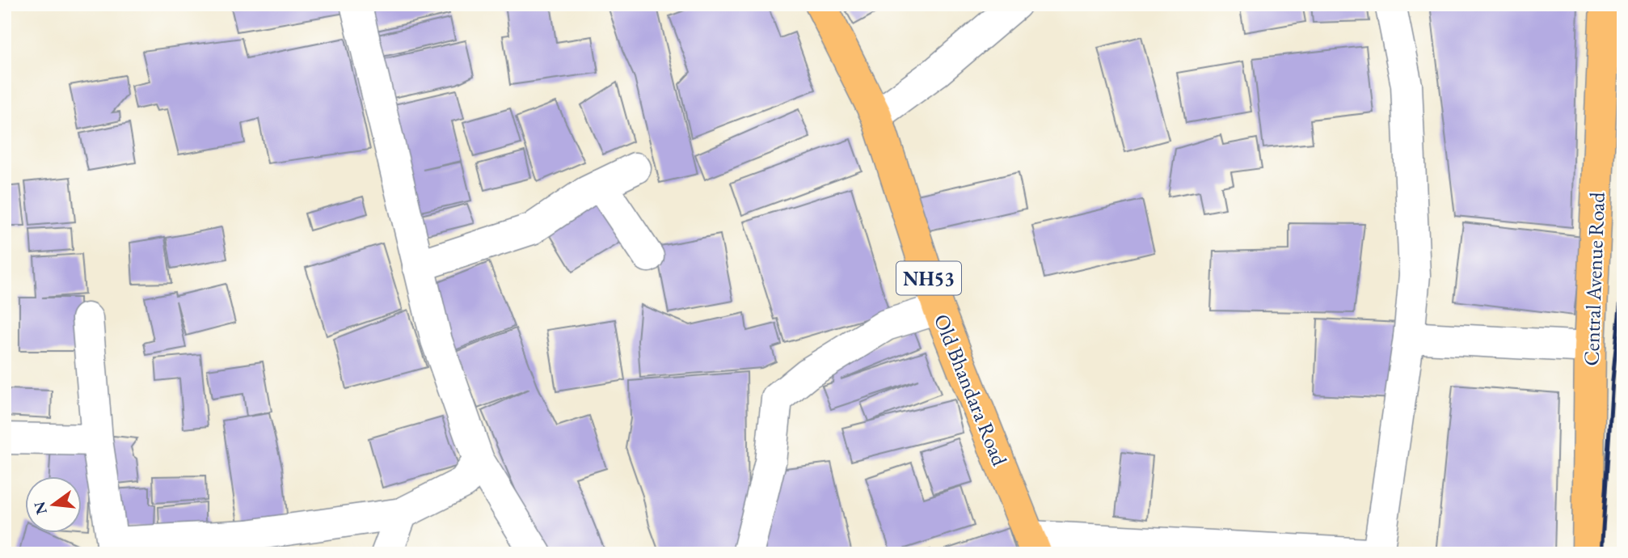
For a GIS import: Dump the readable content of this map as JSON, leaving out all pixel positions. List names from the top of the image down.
{
  "streets": {
    "main road": ["NH53", "Central Avenue Road", "Old Bhandara Road"]
  },
  "north": "left"
}
